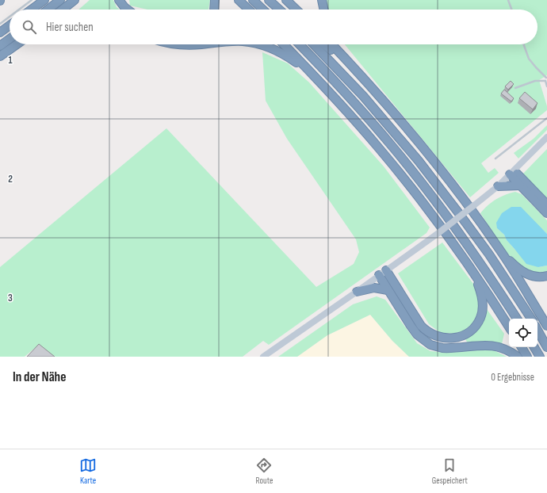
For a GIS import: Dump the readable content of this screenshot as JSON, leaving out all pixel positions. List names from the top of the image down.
{
  "page": {
    "search": "Hier suchen",
    "heading": ["In der Nähe", "0 Ergebnisse"],
    "nav": ["Karte", "Route", "Gespeichert"]
  },
  "grid": {
    "rows": ["1", "2", "3"]
  }
}
